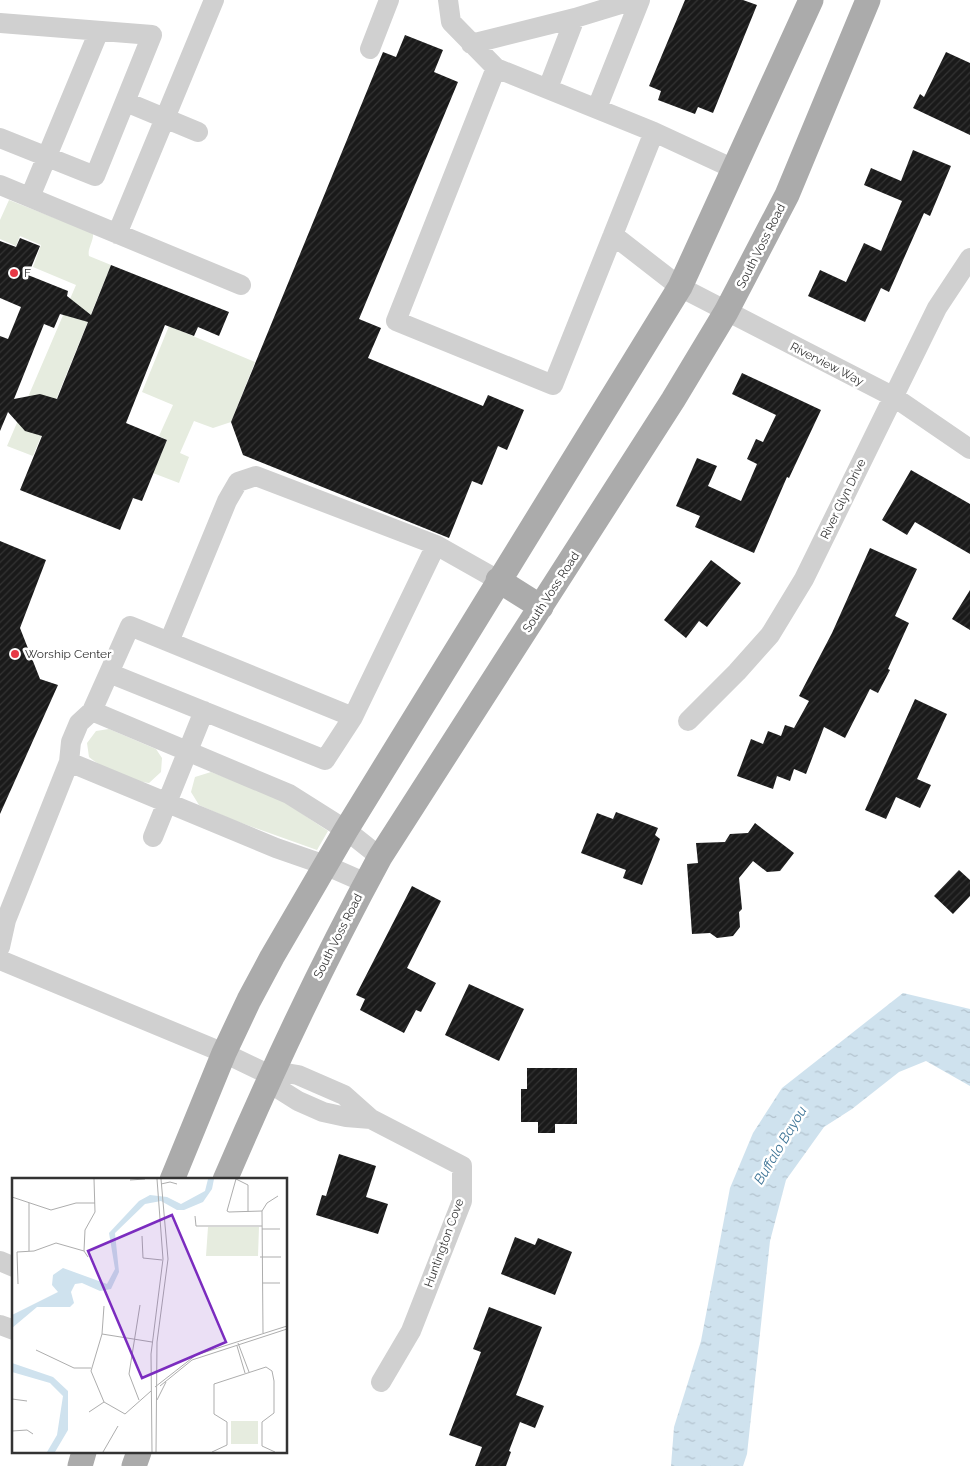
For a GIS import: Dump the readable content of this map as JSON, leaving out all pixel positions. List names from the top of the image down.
{
  "streets": {
    "main road": ["South Voss Road"],
    "street": ["Riverview Way", "River Glyn Drive", "Huntington Cove"]
  },
  "crossings": [
    ["South Voss Road", "Riverview Way"],
    ["South Voss Road", "Huntington Cove"],
    ["Riverview Way", "River Glyn Drive"]
  ],
  "water": ["Buffalo Bayou"],
  "places": ["F", "Worship Center"]
}
